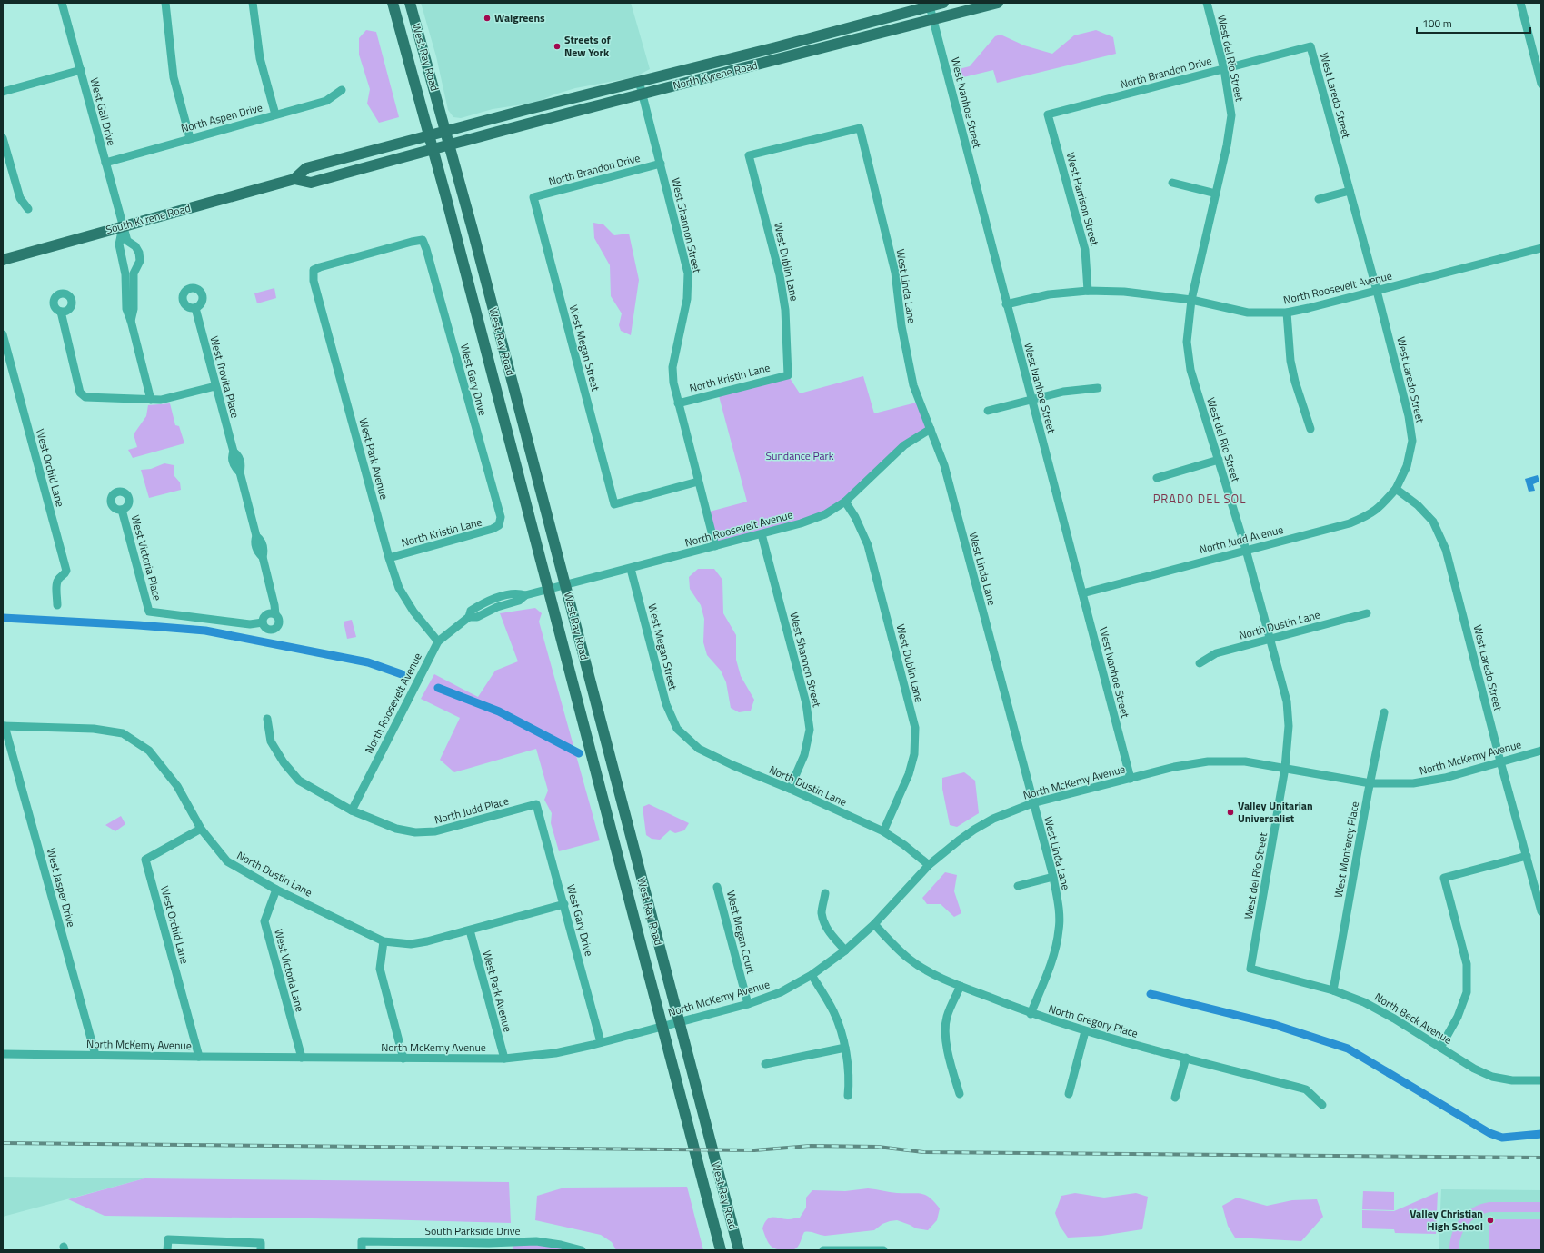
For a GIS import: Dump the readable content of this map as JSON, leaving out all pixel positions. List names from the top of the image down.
{
  "streets": {
    "main road": ["West Ray Road", "North Kyrene Road", "South Kyrene Road"],
    "street": [
      "West del Rio Street",
      "North Brandon Drive",
      "West Laredo Street",
      "West Ivanhoe Street",
      "West Gail Drive",
      "North Aspen Drive",
      "West Harrison Street",
      "West Shannon Street",
      "West Dublin Lane",
      "West Linda Lane",
      "North Roosevelt Avenue",
      "West Megan Street",
      "West Trovita Place",
      "North Kristin Lane",
      "West Gary Drive",
      "West Park Avenue",
      "West Orchid Lane",
      "North Judd Avenue",
      "West Victoria Place",
      "North Dustin Lane",
      "North McKemy Avenue",
      "North Judd Place",
      "West Monterey Place",
      "West Jasper Drive",
      "West Megan Court",
      "West Victoria Lane",
      "North Beck Avenue",
      "North Gregory Place",
      "South Parkside Drive"
    ]
  },
  "crossings": [
    ["West Ray Road", "North Kyrene Road"],
    ["West Ray Road", "South Kyrene Road"],
    ["West Ray Road", "North Roosevelt Avenue"],
    ["West Ray Road", "North McKemy Avenue"],
    ["West del Rio Street", "North Brandon Drive"],
    ["West del Rio Street", "North Roosevelt Avenue"],
    ["West del Rio Street", "North Judd Avenue"],
    ["West del Rio Street", "North Dustin Lane"],
    ["West del Rio Street", "North McKemy Avenue"],
    ["West del Rio Street", "North Beck Avenue"],
    ["North Brandon Drive", "West Laredo Street"],
    ["North Brandon Drive", "West Harrison Street"],
    ["North Brandon Drive", "West Shannon Street"],
    ["North Brandon Drive", "West Megan Street"],
    ["North Kyrene Road", "West Ivanhoe Street"],
    ["North Kyrene Road", "South Kyrene Road"],
    ["North Kyrene Road", "West Shannon Street"],
    ["West Laredo Street", "North Roosevelt Avenue"],
    ["West Laredo Street", "North Judd Avenue"],
    ["West Laredo Street", "North McKemy Avenue"],
    ["West Ivanhoe Street", "North Roosevelt Avenue"],
    ["West Ivanhoe Street", "North Judd Avenue"],
    ["West Ivanhoe Street", "North McKemy Avenue"],
    ["West Gail Drive", "North Aspen Drive"],
    ["West Gail Drive", "South Kyrene Road"],
    ["West Harrison Street", "North Roosevelt Avenue"],
    ["West Shannon Street", "North Roosevelt Avenue"],
    ["West Shannon Street", "West Megan Street"],
    ["West Shannon Street", "North Kristin Lane"],
    ["West Shannon Street", "North Dustin Lane"],
    ["West Dublin Lane", "West Linda Lane"],
    ["West Dublin Lane", "North Roosevelt Avenue"],
    ["West Dublin Lane", "North Kristin Lane"],
    ["West Dublin Lane", "North Dustin Lane"],
    ["West Linda Lane", "North Roosevelt Avenue"],
    ["West Linda Lane", "North McKemy Avenue"],
    ["West Linda Lane", "North Gregory Place"],
    ["North Roosevelt Avenue", "West Megan Street"],
    ["North Roosevelt Avenue", "West Park Avenue"],
    ["North Roosevelt Avenue", "North Judd Place"],
    ["West Megan Street", "North Dustin Lane"],
    ["West Trovita Place", "West Victoria Place"],
    ["North Kristin Lane", "West Gary Drive"],
    ["North Kristin Lane", "West Park Avenue"],
    ["West Gary Drive", "West Park Avenue"],
    ["West Gary Drive", "North Dustin Lane"],
    ["West Gary Drive", "North McKemy Avenue"],
    ["West Gary Drive", "North Judd Place"],
    ["West Park Avenue", "North Dustin Lane"],
    ["West Park Avenue", "North McKemy Avenue"],
    ["West Orchid Lane", "North Dustin Lane"],
    ["West Orchid Lane", "North McKemy Avenue"],
    ["North Dustin Lane", "North McKemy Avenue"],
    ["North Dustin Lane", "West Jasper Drive"],
    ["North Dustin Lane", "West Victoria Lane"],
    ["North McKemy Avenue", "West Monterey Place"],
    ["North McKemy Avenue", "West Jasper Drive"],
    ["North McKemy Avenue", "West Megan Court"],
    ["North McKemy Avenue", "West Victoria Lane"],
    ["North McKemy Avenue", "North Gregory Place"],
    ["West Monterey Place", "North Beck Avenue"]
  ],
  "districts": ["PRADO DEL SOL"],
  "parks": ["Sundance Park"],
  "places": [
    "Walgreens",
    "Streets of New York",
    "Valley Unitarian Universalist",
    "Valley Christian High School"
  ],
  "scale_bar": "100 m"
}
